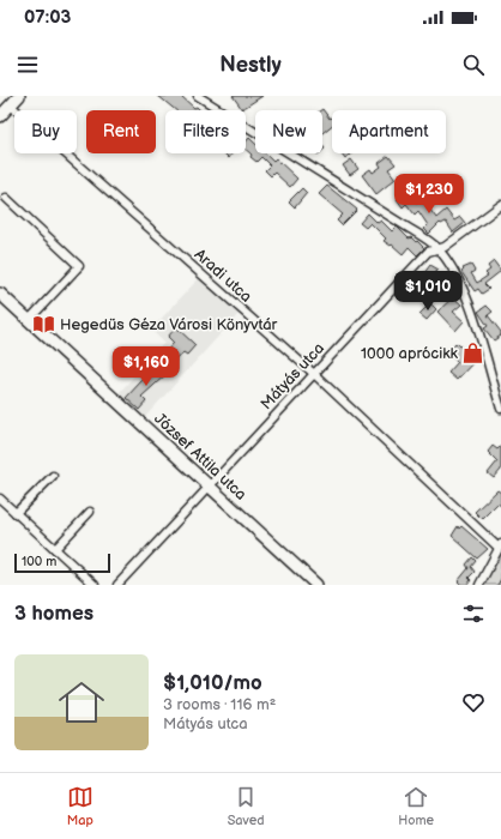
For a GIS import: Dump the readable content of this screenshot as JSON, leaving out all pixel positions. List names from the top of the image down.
{
  "streets": {
    "street": ["Aradi utca", "Mátyás utca", "József Attila utca"]
  },
  "crossings": [
    ["Aradi utca", "Mátyás utca"],
    ["Mátyás utca", "József Attila utca"]
  ],
  "places": {
    "library": ["Hegedüs Géza Városi Könyvtár"],
    "shop": ["1000 aprócikk"]
  },
  "scale_bar": "100 m",
  "page": {
    "status": "07:03",
    "header": "Nestly",
    "chip": [
      "Buy",
      "Rent",
      "Filters",
      "New",
      "Apartment"
    ],
    "price": ["$1,230", "$1,010", "$1,160"],
    "scale": "100 m",
    "heading": "3 homes",
    "list": [
      {
        "name": "$1,010/mo",
        "note": "3 rooms · 116 m² · Mátyás utca"
      }
    ],
    "tabs": ["Map", "Saved", "Home"]
  }
}
